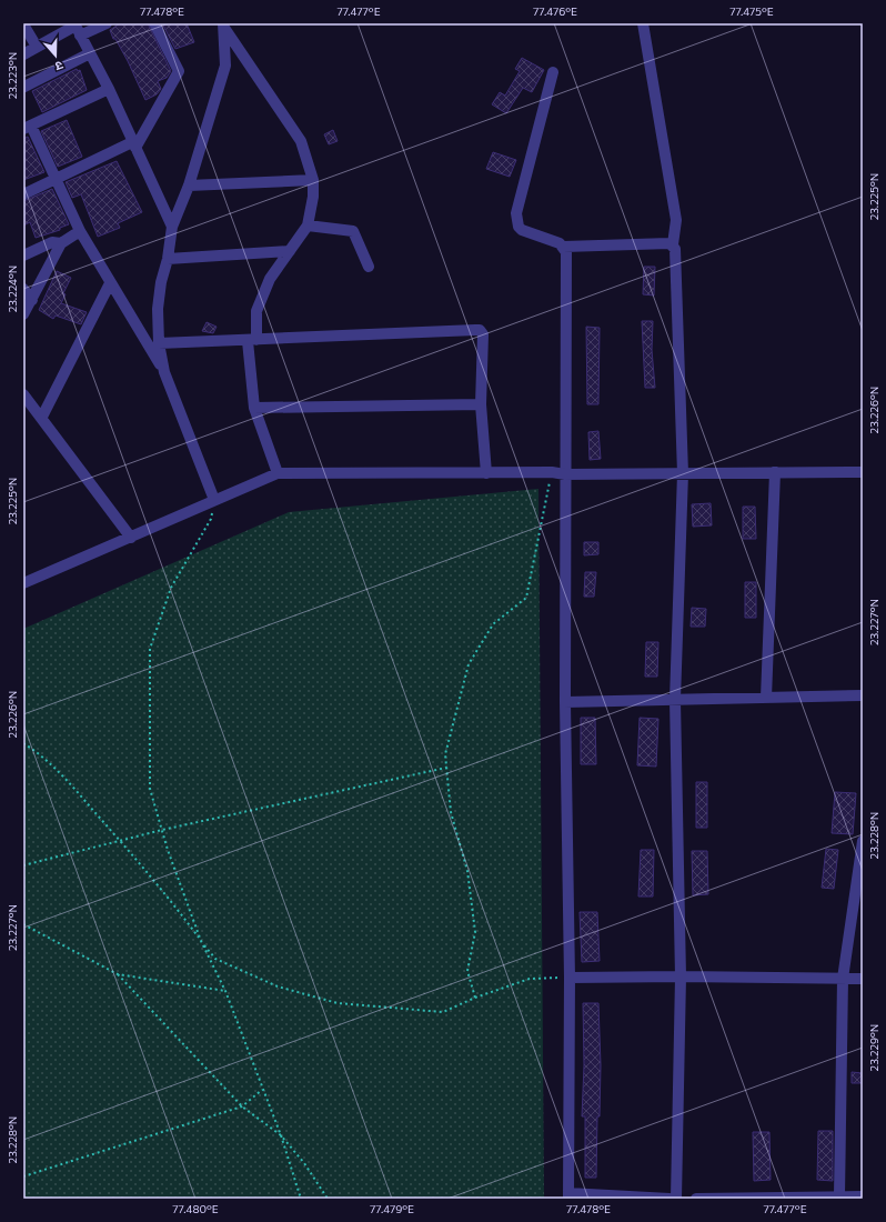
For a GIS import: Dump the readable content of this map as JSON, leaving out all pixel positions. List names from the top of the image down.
{
  "north": "bottom",
  "coordinates": [
    "77.478°E",
    "77.477°E",
    "77.476°E",
    "77.475°E",
    "23.223°N",
    "23.225°N",
    "23.224°N",
    "23.226°N",
    "23.227°N",
    "23.228°N",
    "23.229°N",
    "77.480°E",
    "77.479°E"
  ]
}
